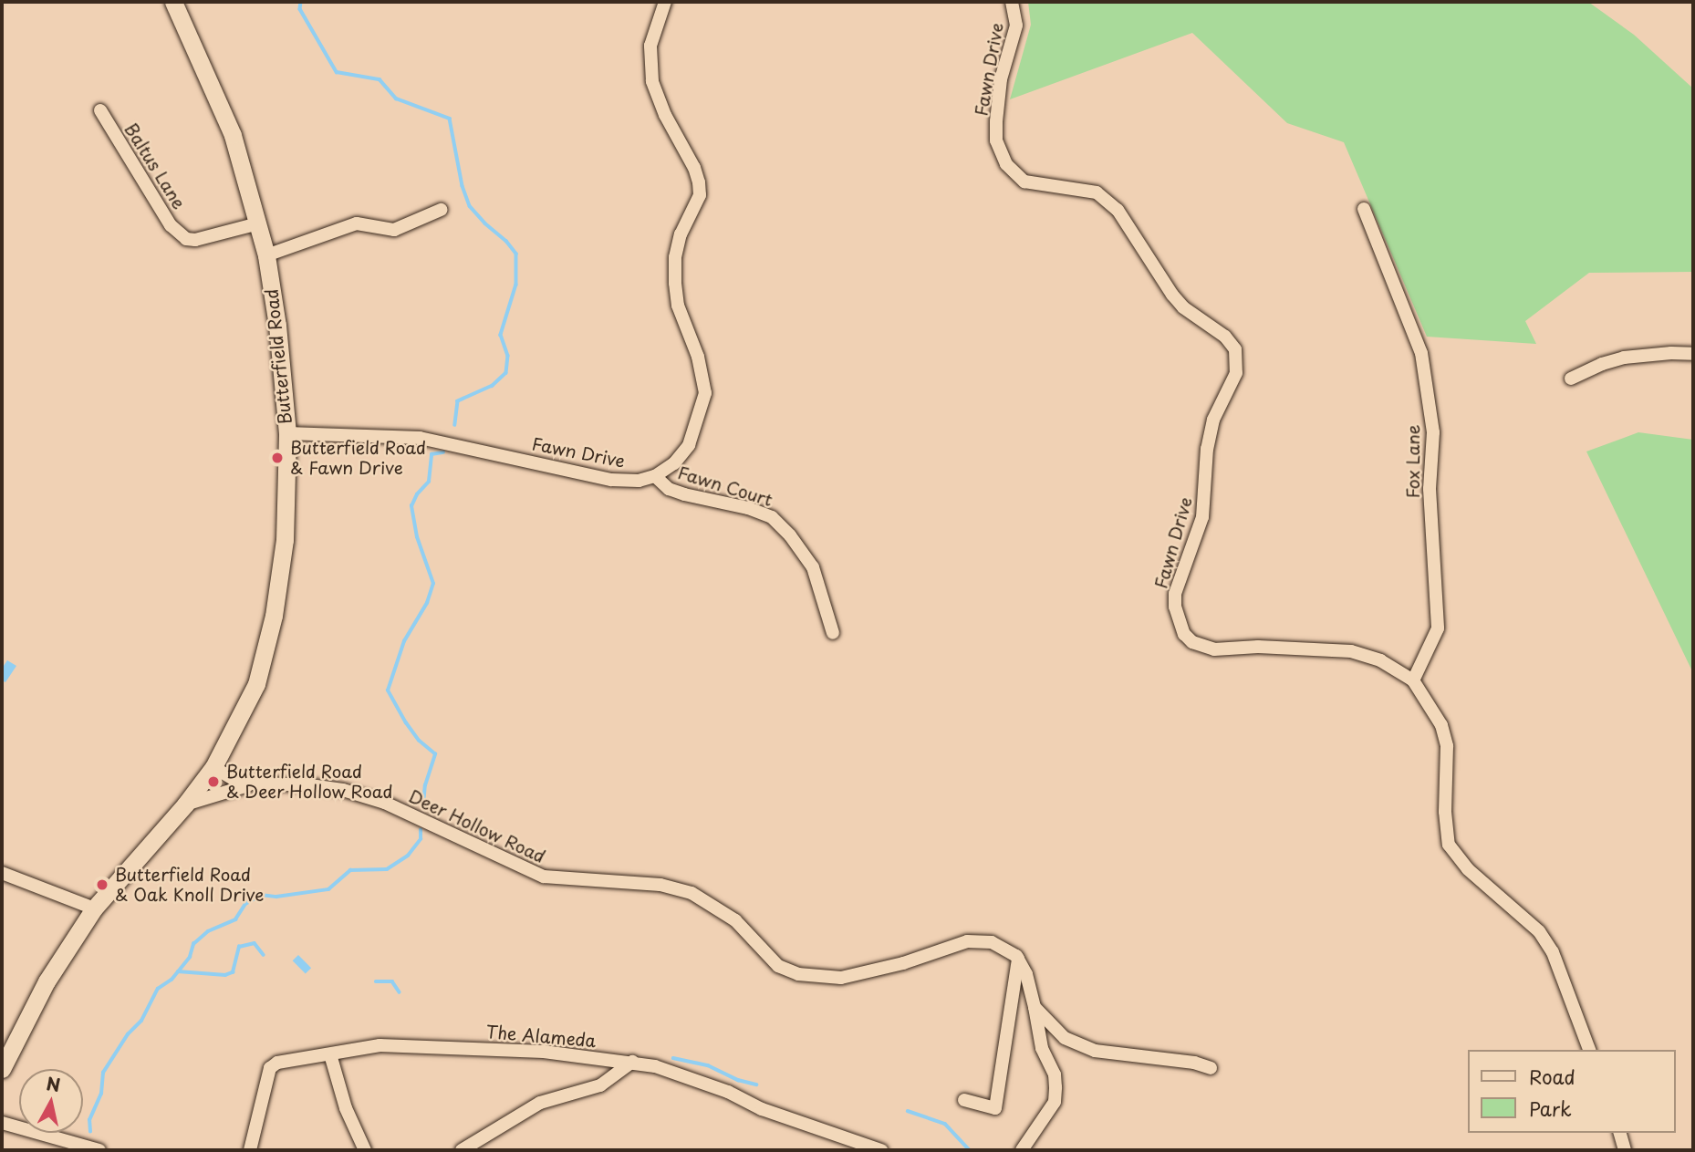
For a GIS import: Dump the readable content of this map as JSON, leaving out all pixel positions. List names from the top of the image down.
{
  "streets": {
    "street": [
      "Fawn Drive",
      "Baltus Lane",
      "Butterfield Road",
      "Fox Lane",
      "Fawn Court",
      "Deer Hollow Road",
      "The Alameda"
    ]
  },
  "crossings": [
    ["Fawn Drive", "Butterfield Road"],
    ["Fawn Drive", "Fox Lane"],
    ["Fawn Drive", "Fawn Court"],
    ["Baltus Lane", "Butterfield Road"],
    ["Butterfield Road", "Deer Hollow Road"]
  ],
  "places": ["Butterfield Road & Fawn Drive", "Butterfield Road & Deer Hollow Road", "Butterfield Road & Oak Knoll Drive"],
  "legend": ["Road", "Park"],
  "north": "top"
}
